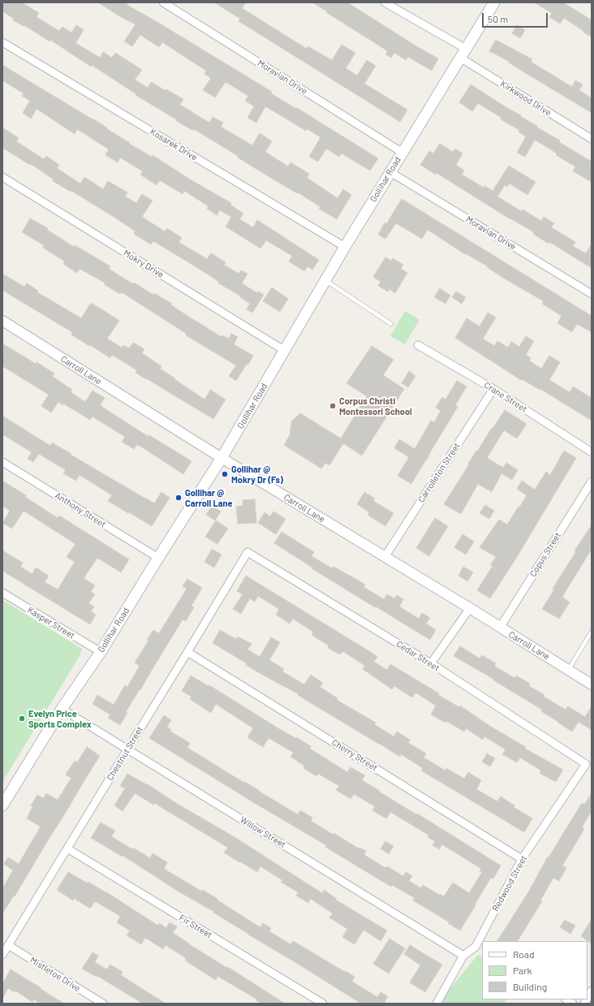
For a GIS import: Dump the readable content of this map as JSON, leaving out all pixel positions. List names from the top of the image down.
{
  "streets": {
    "main road": ["Gollihar Road"],
    "street": [
      "Moravian Drive",
      "Kirkwood Drive",
      "Kosarek Drive",
      "Mokry Drive",
      "Carroll Lane",
      "Crane Street",
      "Carrolleton Street",
      "Anthony Street",
      "Copus Street",
      "Kasper Street",
      "Cedar Street",
      "Chestnut Street",
      "Cherry Street",
      "Willow Street",
      "Redwood Street",
      "Fir Street",
      "Mistletoe Drive"
    ]
  },
  "crossings": [
    ["Moravian Drive", "Gollihar Road"],
    ["Kirkwood Drive", "Gollihar Road"],
    ["Kosarek Drive", "Gollihar Road"],
    ["Gollihar Road", "Mokry Drive"],
    ["Gollihar Road", "Carroll Lane"],
    ["Gollihar Road", "Anthony Street"],
    ["Gollihar Road", "Kasper Street"],
    ["Gollihar Road", "Willow Street"],
    ["Carroll Lane", "Carrolleton Street"],
    ["Carroll Lane", "Copus Street"],
    ["Crane Street", "Carrolleton Street"],
    ["Cedar Street", "Chestnut Street"],
    ["Cedar Street", "Redwood Street"],
    ["Chestnut Street", "Cherry Street"],
    ["Chestnut Street", "Willow Street"],
    ["Chestnut Street", "Fir Street"],
    ["Chestnut Street", "Mistletoe Drive"],
    ["Cherry Street", "Redwood Street"],
    ["Willow Street", "Redwood Street"]
  ],
  "places": [
    "Corpus Christi Montessori School",
    "Gollihar @ Mokry Dr (Fs)",
    "Gollihar @ Carroll Lane",
    "Evelyn Price Sports Complex"
  ],
  "legend": ["Road", "Park", "Building"],
  "scale_bar": "50 m"
}
